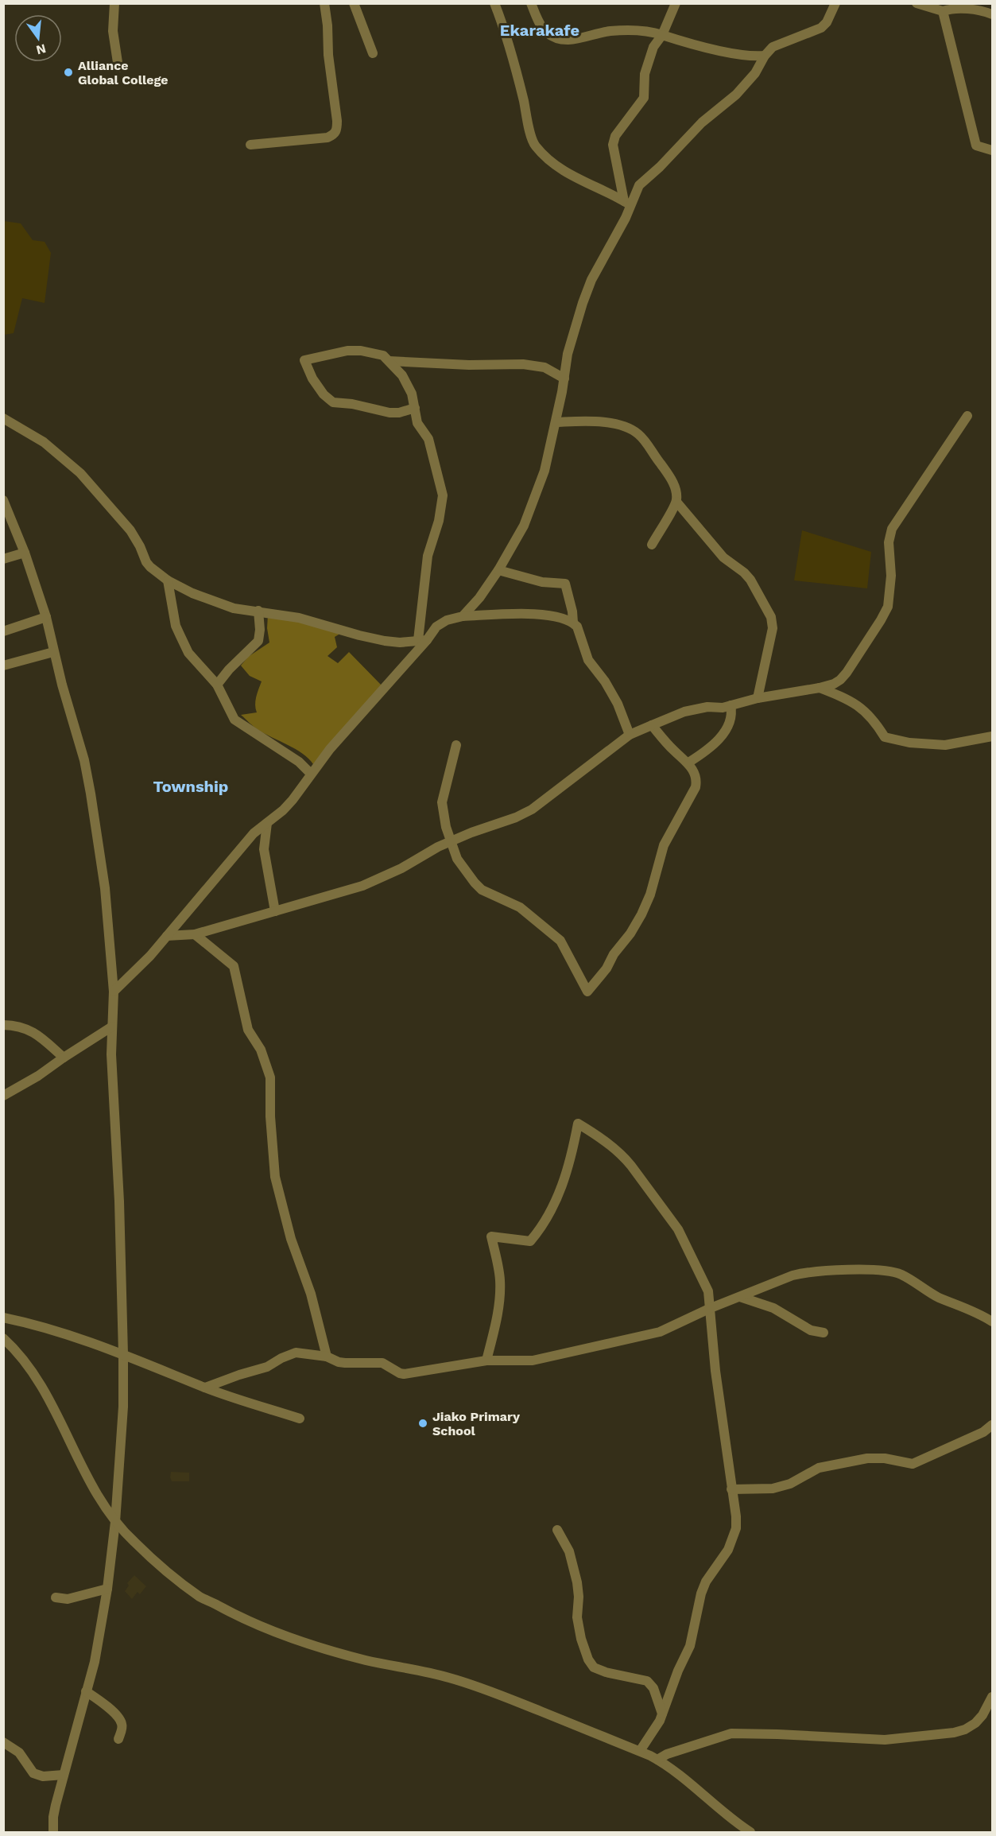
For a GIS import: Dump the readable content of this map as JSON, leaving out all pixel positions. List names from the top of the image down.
{
  "districts": ["Ekarakafe", "Township"],
  "places": ["Alliance Global College", "Jiako Primary School"],
  "north": "bottom"
}
